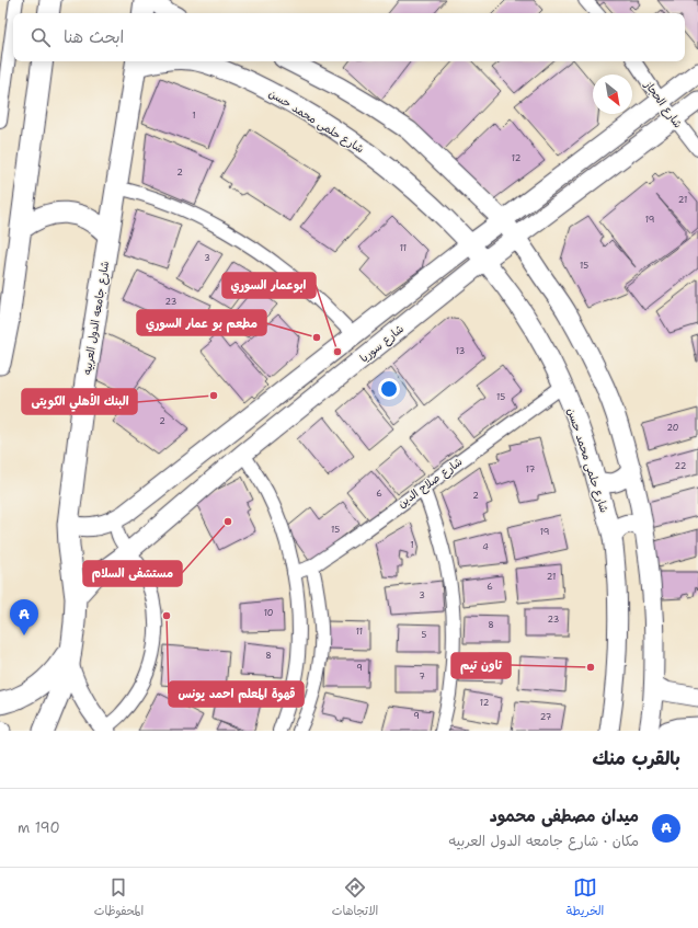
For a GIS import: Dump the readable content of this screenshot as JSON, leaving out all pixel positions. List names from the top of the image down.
{
  "streets": {
    "main road": ["شارع جامعه الدول العربيه"],
    "street": [
      "شارع الحجاز",
      "شارع حلمى محمد حسن",
      "شارع سوريا",
      "شارع صلاح الدين"
    ]
  },
  "crossings": [
    ["شارع الحجاز", "شارع سوريا"],
    ["شارع حلمى محمد حسن", "شارع جامعه الدول العربيه"],
    ["شارع حلمى محمد حسن", "شارع سوريا"],
    ["شارع حلمى محمد حسن", "شارع صلاح الدين"],
    ["شارع جامعه الدول العربيه", "شارع سوريا"]
  ],
  "places": [
    "مطعم بو عمار السوري",
    "ابوعمار السوري",
    "البنك الأهلي الكويتى",
    "مستشفى السلام",
    "قهوة المعلم احمد يونس",
    "تاون تيم"
  ],
  "house_numbers": [
    "1",
    "12",
    "2",
    "21",
    "19",
    "11",
    "3",
    "15",
    "23",
    "13",
    "15",
    "2",
    "20",
    "22",
    "17",
    "6",
    "2",
    "15",
    "19",
    "1",
    "4",
    "21",
    "6",
    "3",
    "10",
    "23",
    "8",
    "11",
    "5",
    "8",
    "9",
    "7",
    "12",
    "9",
    "27"
  ],
  "north": "bottom right",
  "page": {
    "search": "ابحث هنا",
    "pins": "A",
    "heading": "بالقرب منك",
    "list": [
      {
        "mark": "A",
        "name": "ميدان مصطفى محمود",
        "note": "مكان · شارع جامعه الدول العربيه",
        "value": "190 m"
      }
    ],
    "nav": ["الخريطة", "الاتجاهات", "المحفوظات"]
  }
}
